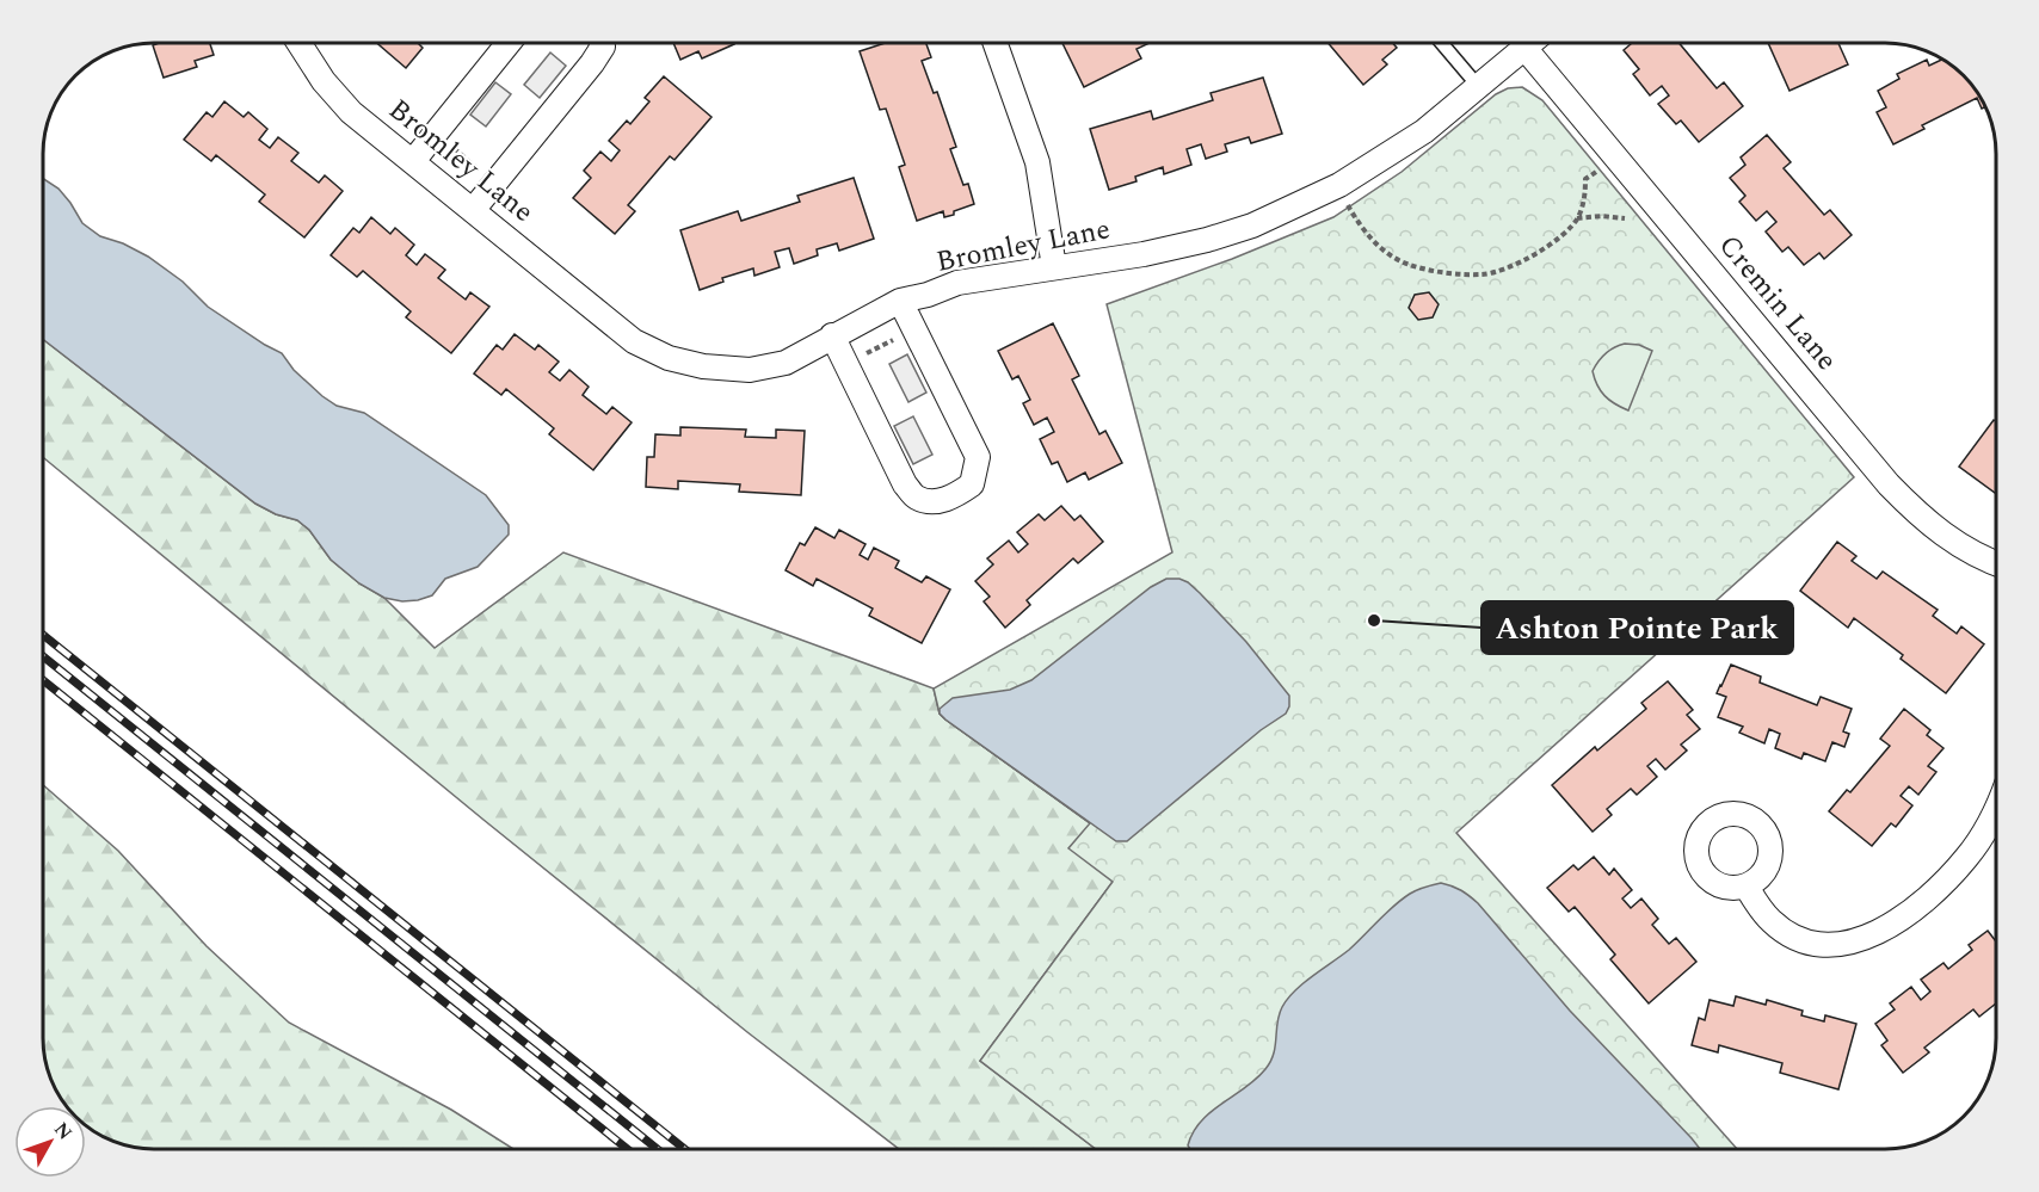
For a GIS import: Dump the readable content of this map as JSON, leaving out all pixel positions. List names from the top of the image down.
{
  "streets": {
    "street": ["Bromley Lane", "Cremin Lane"]
  },
  "crossings": [
    ["Bromley Lane", "Cremin Lane"]
  ],
  "places": ["Ashton Pointe Park"],
  "north": "top right"
}
